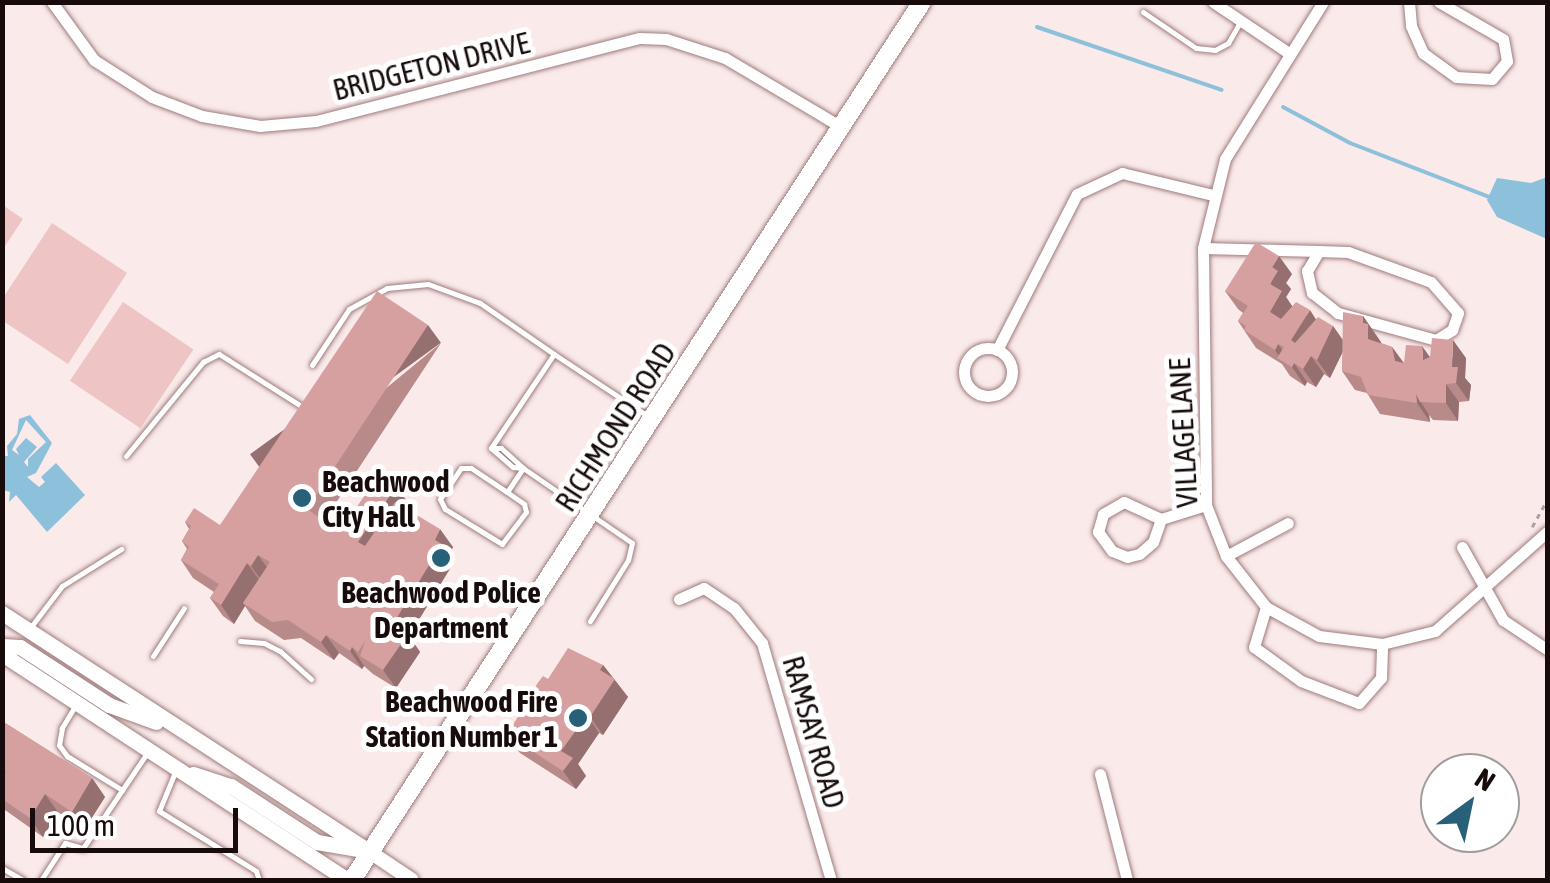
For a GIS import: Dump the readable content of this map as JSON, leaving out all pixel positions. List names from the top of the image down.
{
  "streets": {
    "main road": ["RICHMOND ROAD"],
    "street": ["BRIDGETON DRIVE", "VILLAGE LANE", "RAMSAY ROAD"]
  },
  "crossings": [
    ["BRIDGETON DRIVE", "RICHMOND ROAD"]
  ],
  "places": ["Beachwood City Hall", "Beachwood Police Department", "Beachwood Fire Station Number 1"],
  "scale_bar": "100 m",
  "north": "top right"
}
